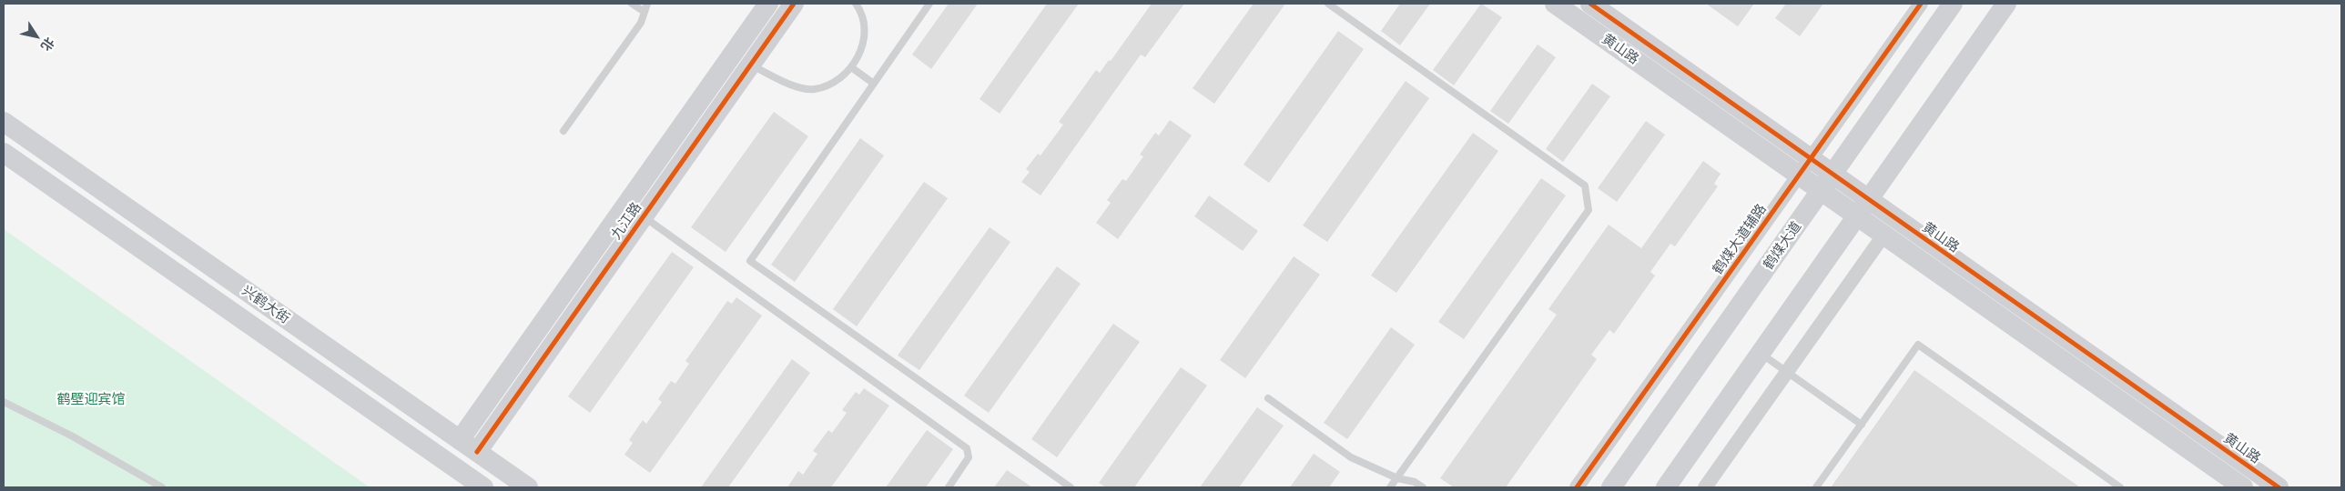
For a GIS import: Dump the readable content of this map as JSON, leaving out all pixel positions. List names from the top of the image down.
{
  "streets": {
    "street": [
      "黄山路",
      "九江路",
      "鹤煤大道辅路",
      "鹤煤大道",
      "兴鹤大街"
    ]
  },
  "crossings": [
    ["黄山路", "鹤煤大道辅路"],
    ["黄山路", "鹤煤大道"],
    ["九江路", "兴鹤大街"]
  ],
  "parks": ["鹤壁迎宾馆"],
  "north": "bottom right"
}
